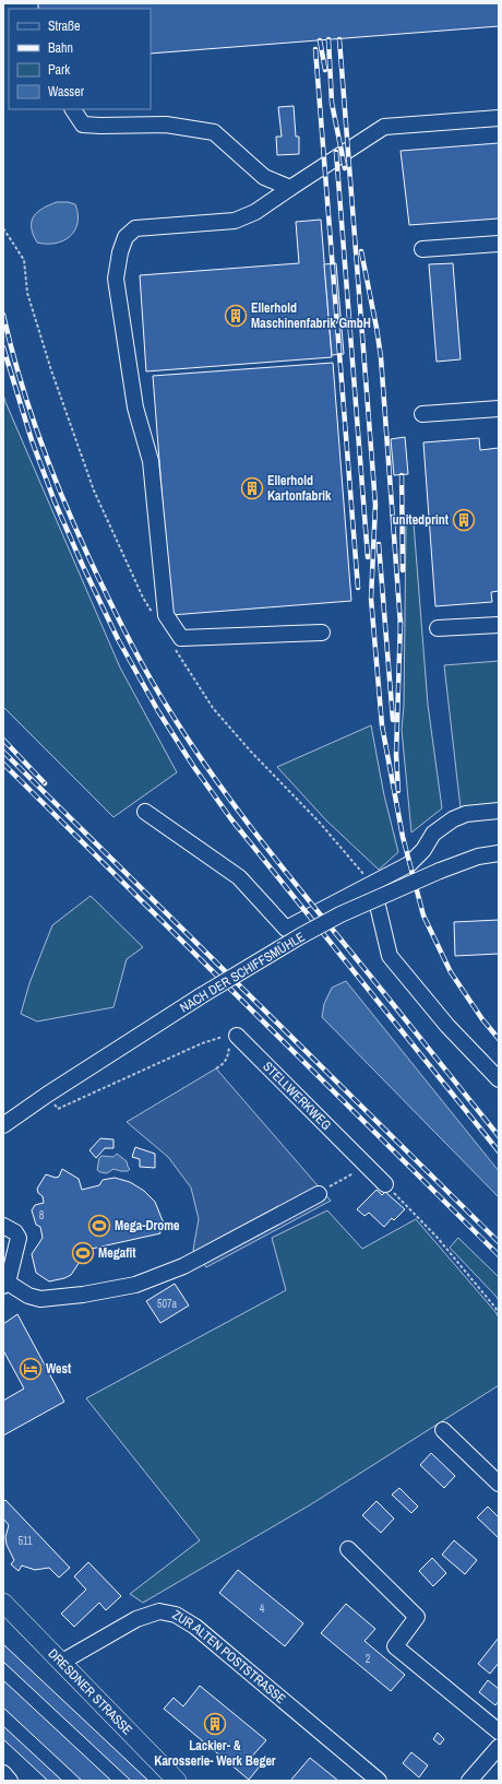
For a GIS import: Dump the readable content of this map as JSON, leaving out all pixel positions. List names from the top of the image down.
{
  "streets": {
    "main road": ["DRESDNER STRASSE"],
    "street": ["NACH DER SCHIFFSMÜHLE", "STELLWERKWEG", "ZUR ALTEN POSTSTRASSE"]
  },
  "crossings": [
    ["ZUR ALTEN POSTSTRASSE", "DRESDNER STRASSE"]
  ],
  "places": {
    "building": [
      "Ellerhold Maschinenfabrik GmbH",
      "Ellerhold Kartonfabrik",
      "unitedprint",
      "Lackier- & Karosserie- Werk Beger"
    ],
    "sports": ["Mega-Drome", "Megafit"],
    "hotel": ["West"]
  },
  "house_numbers": [
    "8",
    "507a",
    "511",
    "4",
    "2"
  ],
  "legend": [
    "Straße",
    "Bahn",
    "Park",
    "Wasser"
  ]
}
